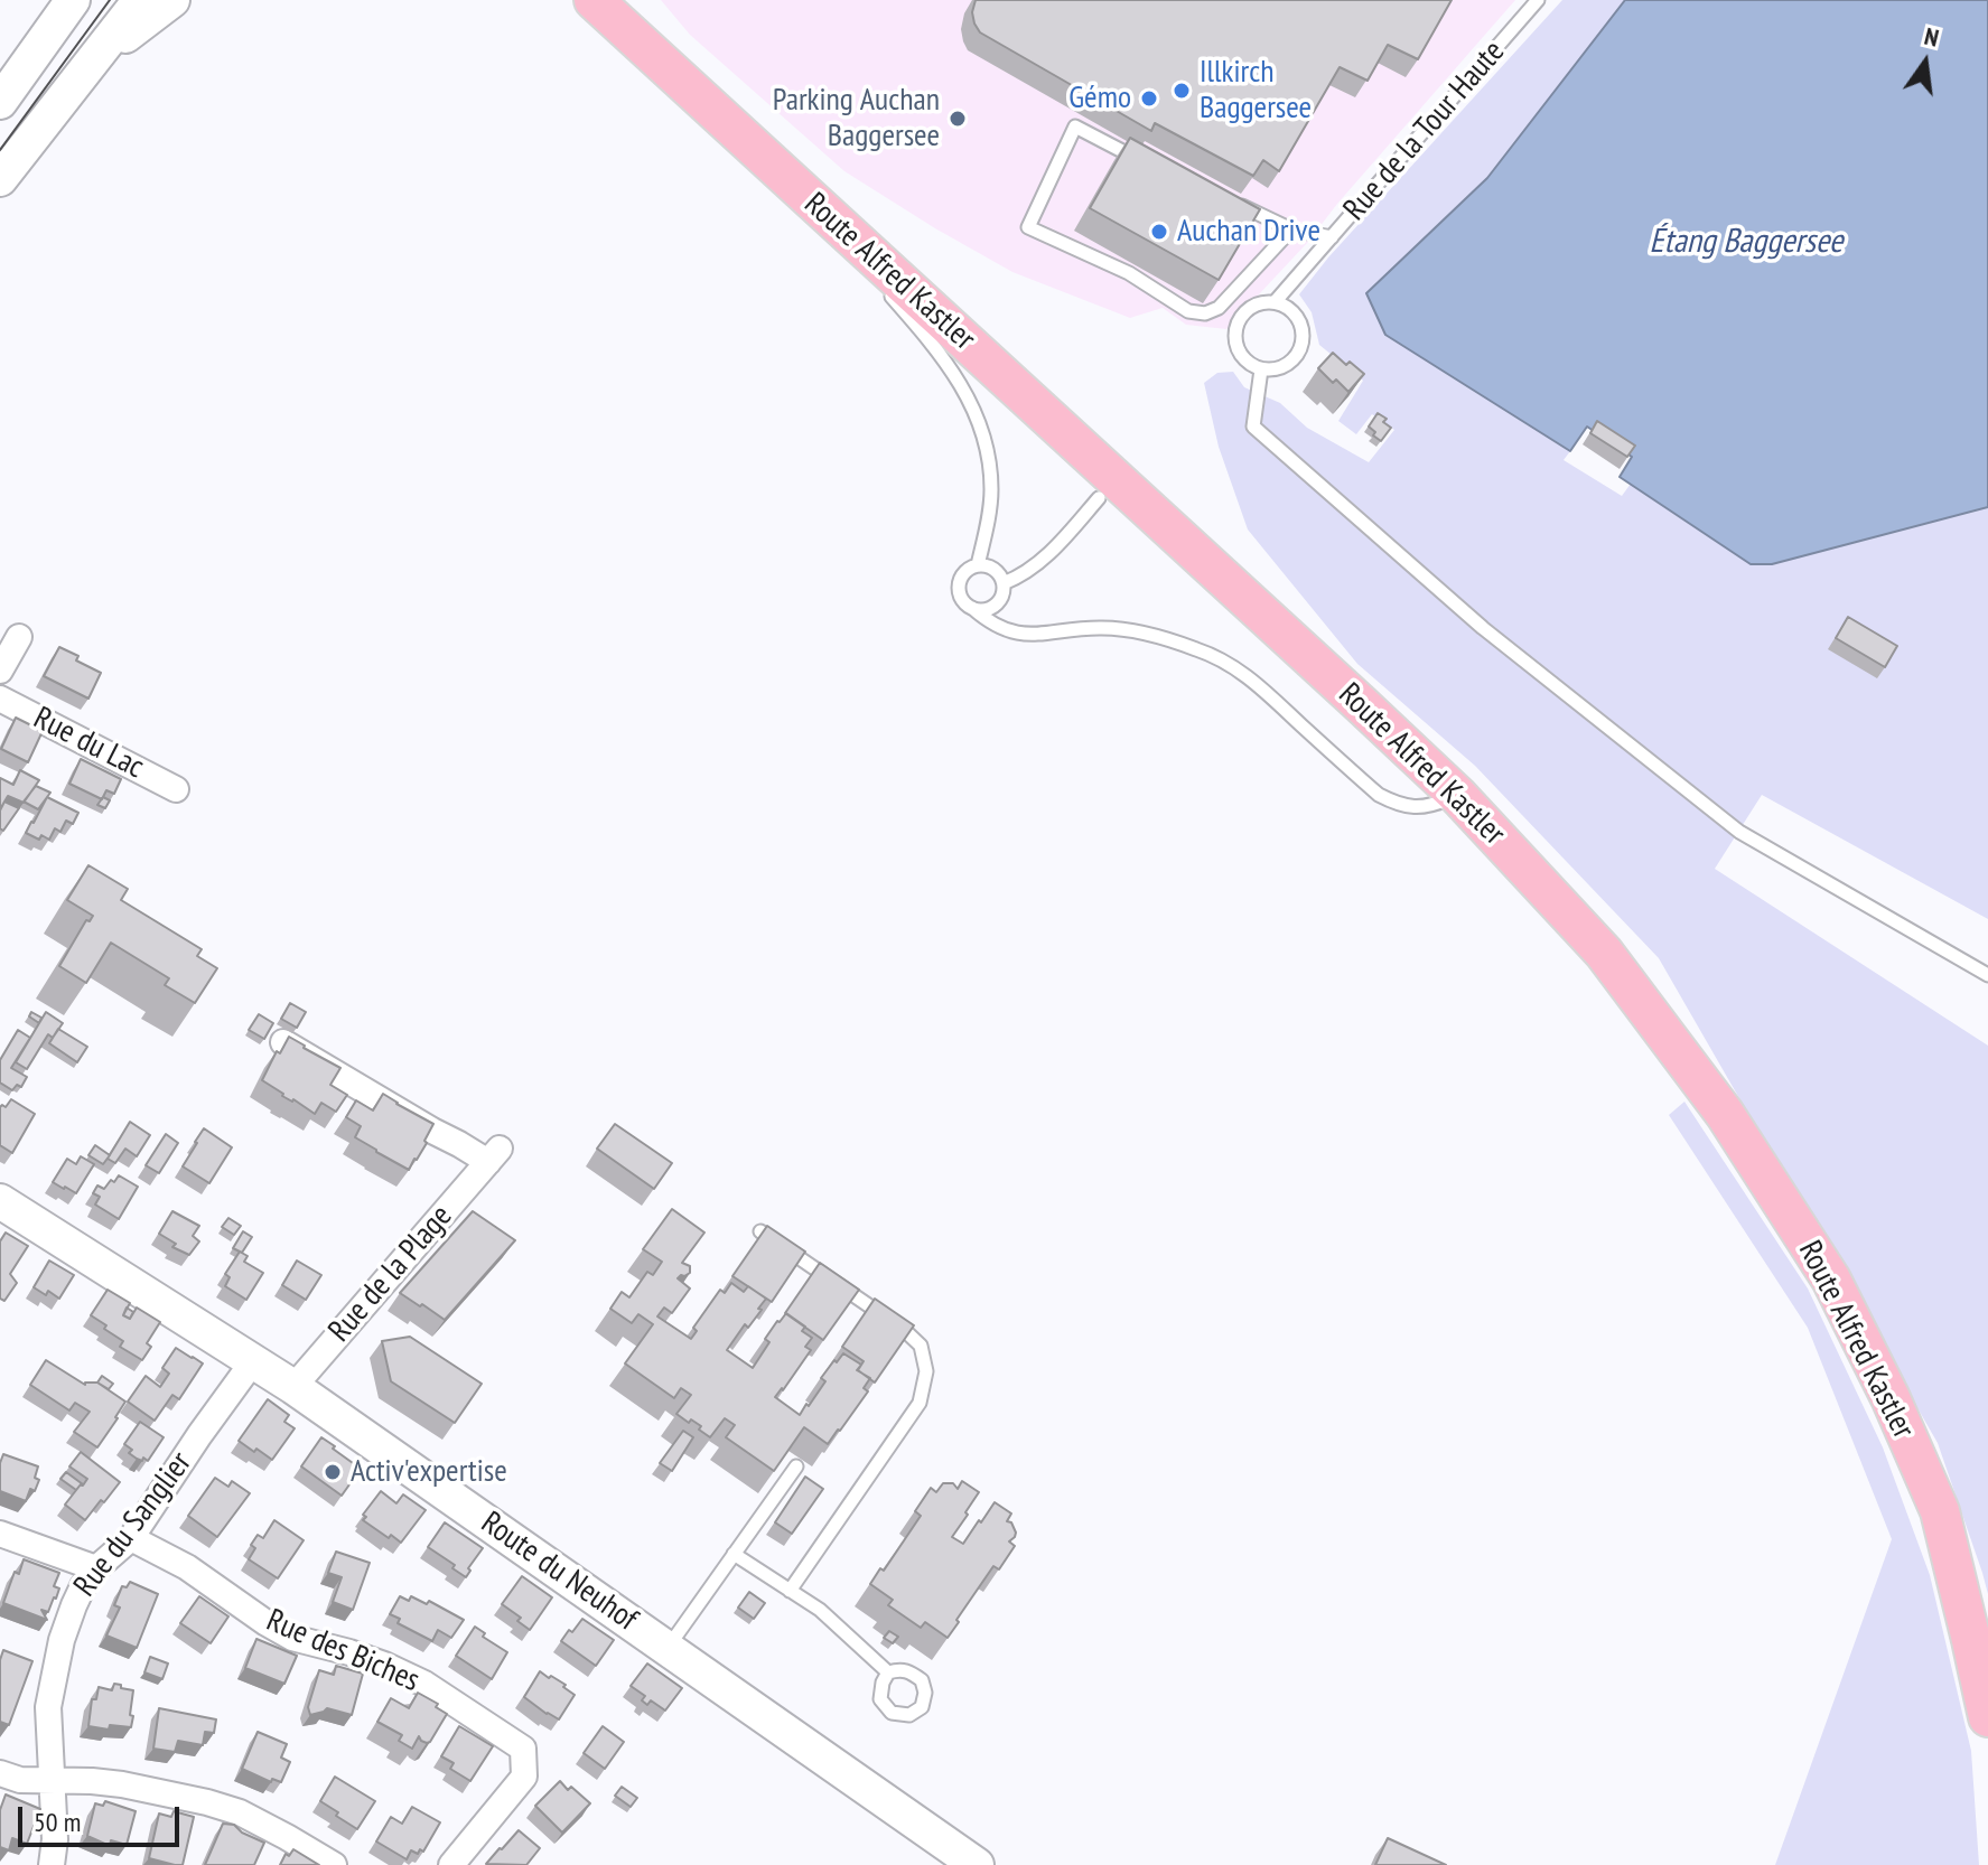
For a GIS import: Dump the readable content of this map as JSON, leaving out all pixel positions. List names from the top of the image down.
{
  "streets": {
    "main road": ["Route Alfred Kastler"],
    "street": [
      "Rue du Lac",
      "Rue de la Plage",
      "Rue du Sanglier",
      "Route du Neuhof",
      "Rue des Biches"
    ],
    "lane": ["Rue de la Tour Haute"]
  },
  "crossings": [
    ["Rue de la Plage", "Route du Neuhof"],
    ["Rue du Sanglier", "Route du Neuhof"],
    ["Rue du Sanglier", "Rue des Biches"]
  ],
  "water": ["Étang Baggersee"],
  "places": [
    "Illkirch Baggersee",
    "Gémo",
    "Parking Auchan Baggersee",
    "Auchan Drive",
    "Activ'expertise"
  ],
  "scale_bar": "50 m",
  "north": "top"
}
